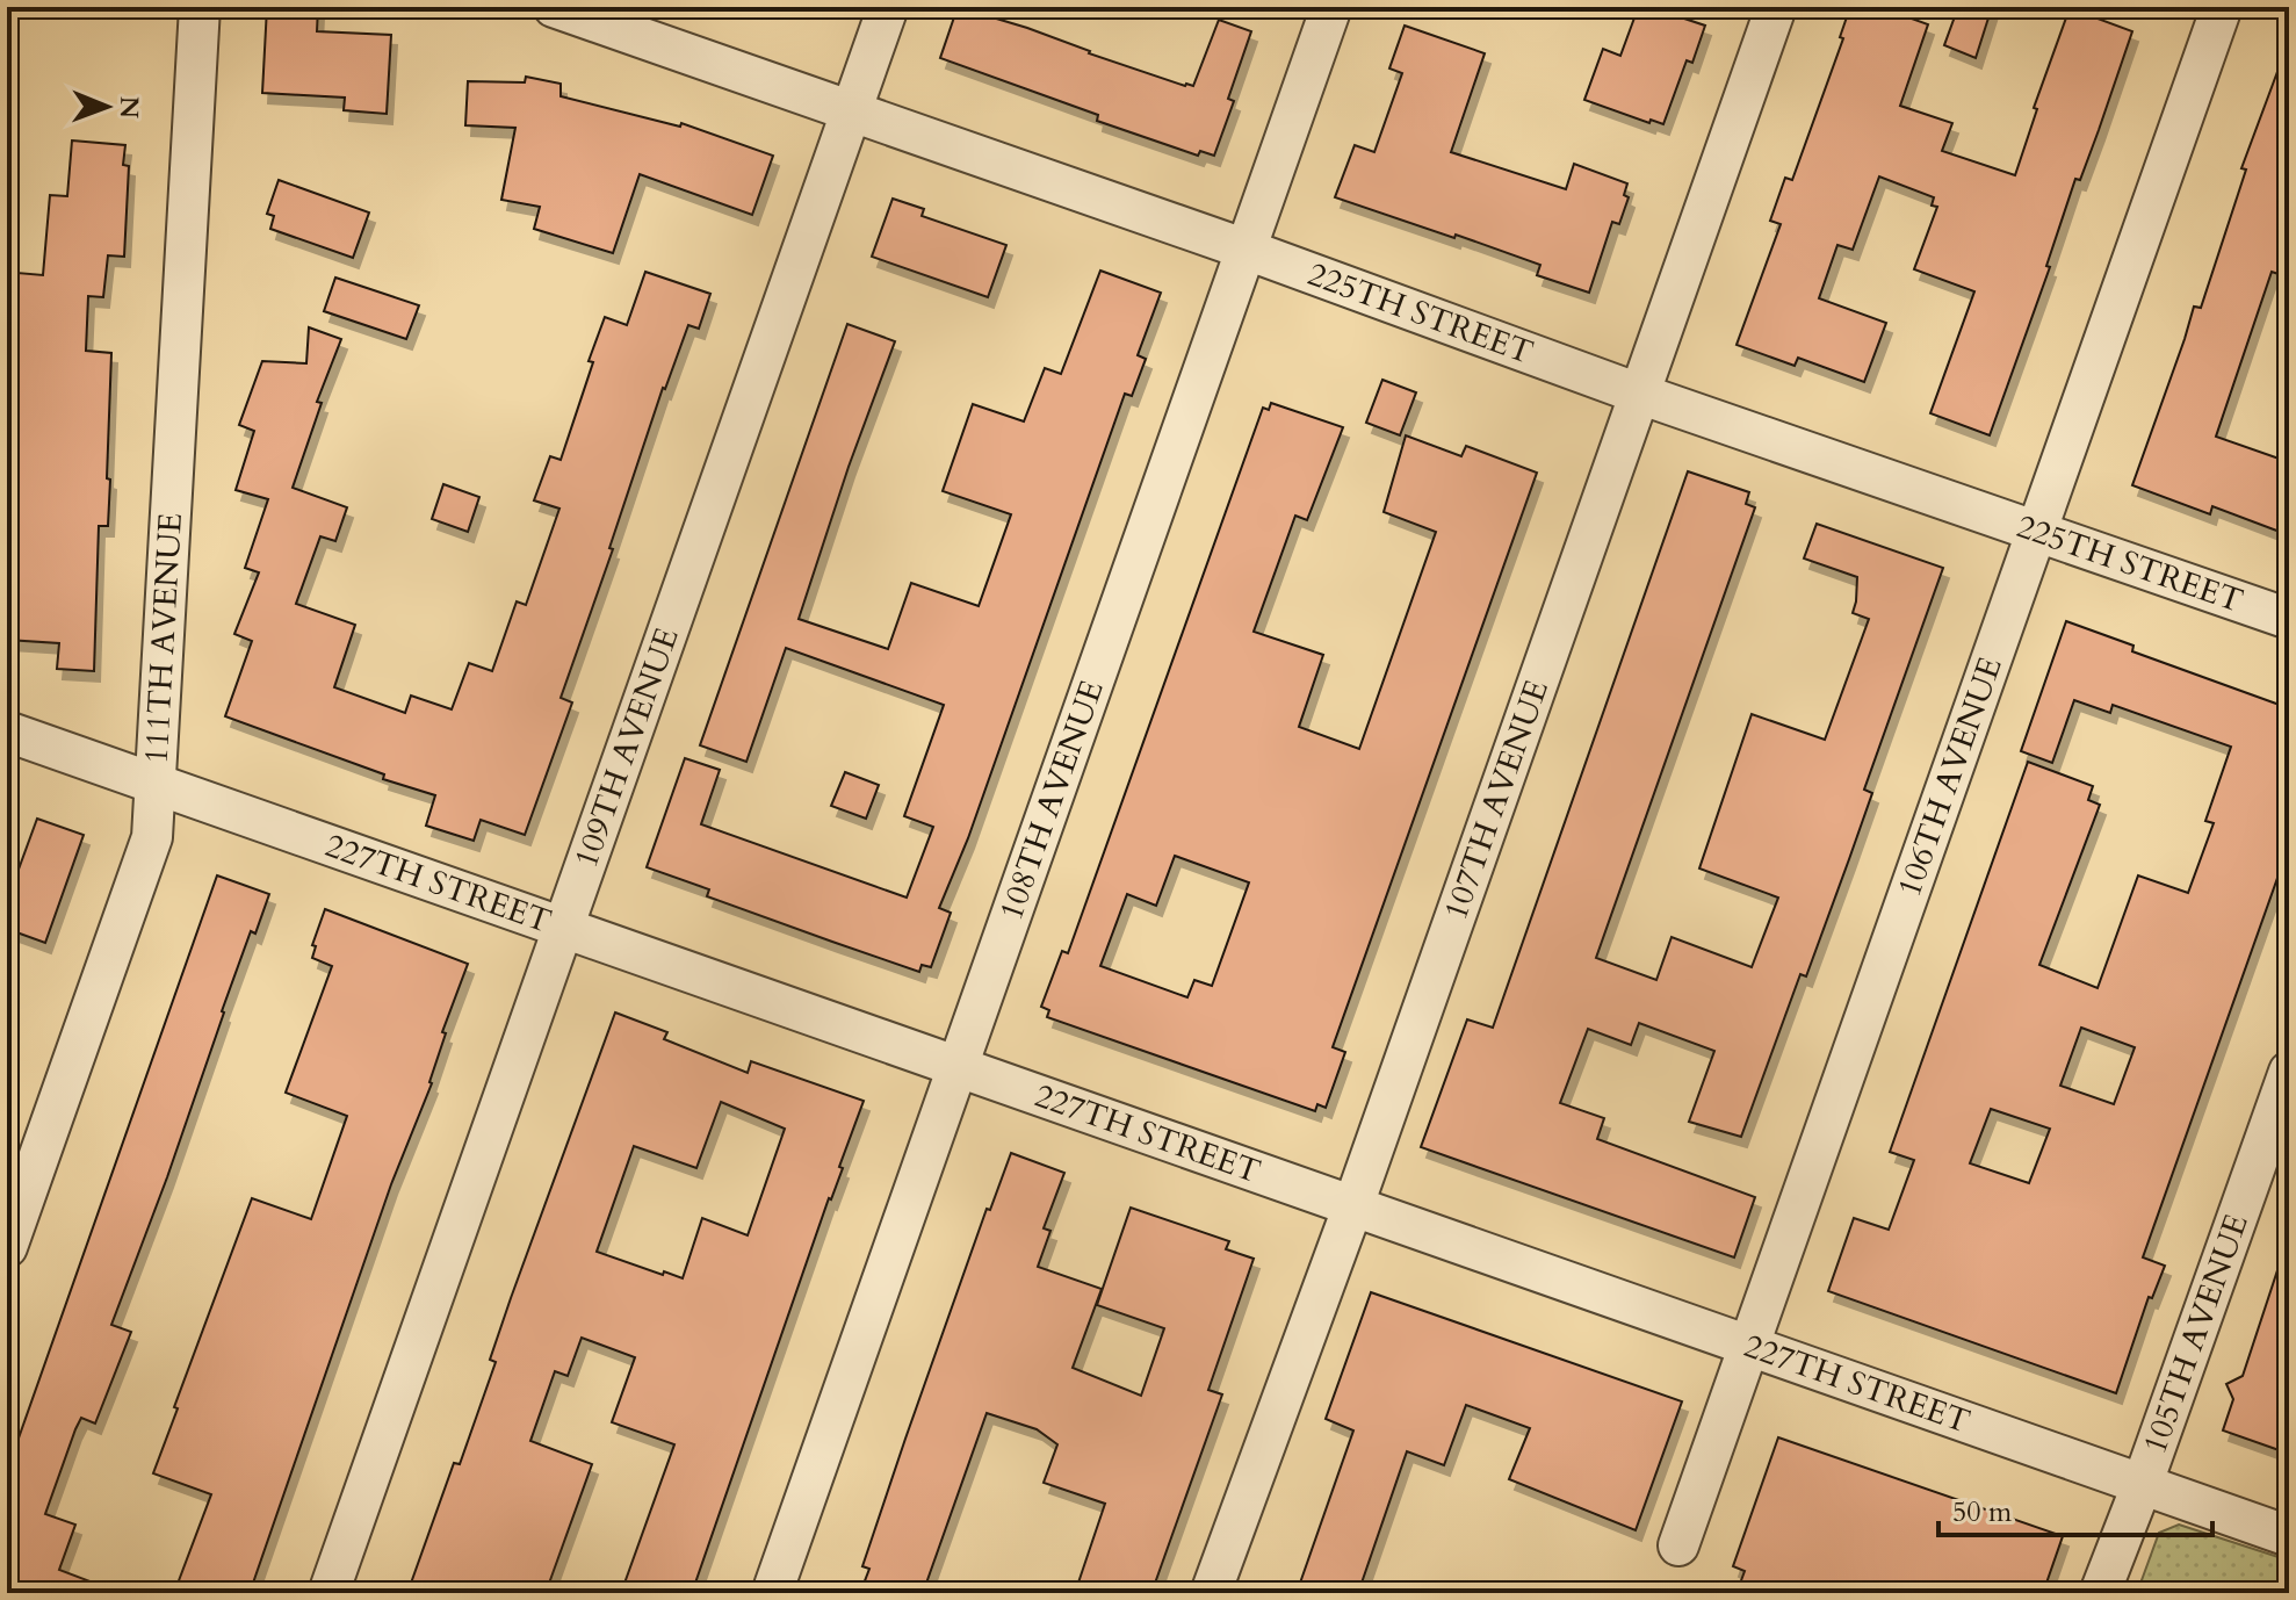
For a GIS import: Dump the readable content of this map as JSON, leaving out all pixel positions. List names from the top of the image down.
{
  "streets": {
    "street": [
      "225TH STREET",
      "111TH AVENUE",
      "109TH AVENUE",
      "106TH AVENUE",
      "108TH AVENUE",
      "107TH AVENUE",
      "227TH STREET",
      "105TH AVENUE"
    ]
  },
  "crossings": [
    ["225TH STREET", "109TH AVENUE"],
    ["225TH STREET", "106TH AVENUE"],
    ["225TH STREET", "108TH AVENUE"],
    ["225TH STREET", "107TH AVENUE"],
    ["111TH AVENUE", "227TH STREET"],
    ["109TH AVENUE", "227TH STREET"],
    ["106TH AVENUE", "227TH STREET"],
    ["108TH AVENUE", "227TH STREET"],
    ["107TH AVENUE", "227TH STREET"],
    ["227TH STREET", "105TH AVENUE"]
  ],
  "scale_bar": "50 m",
  "north": "right"
}
